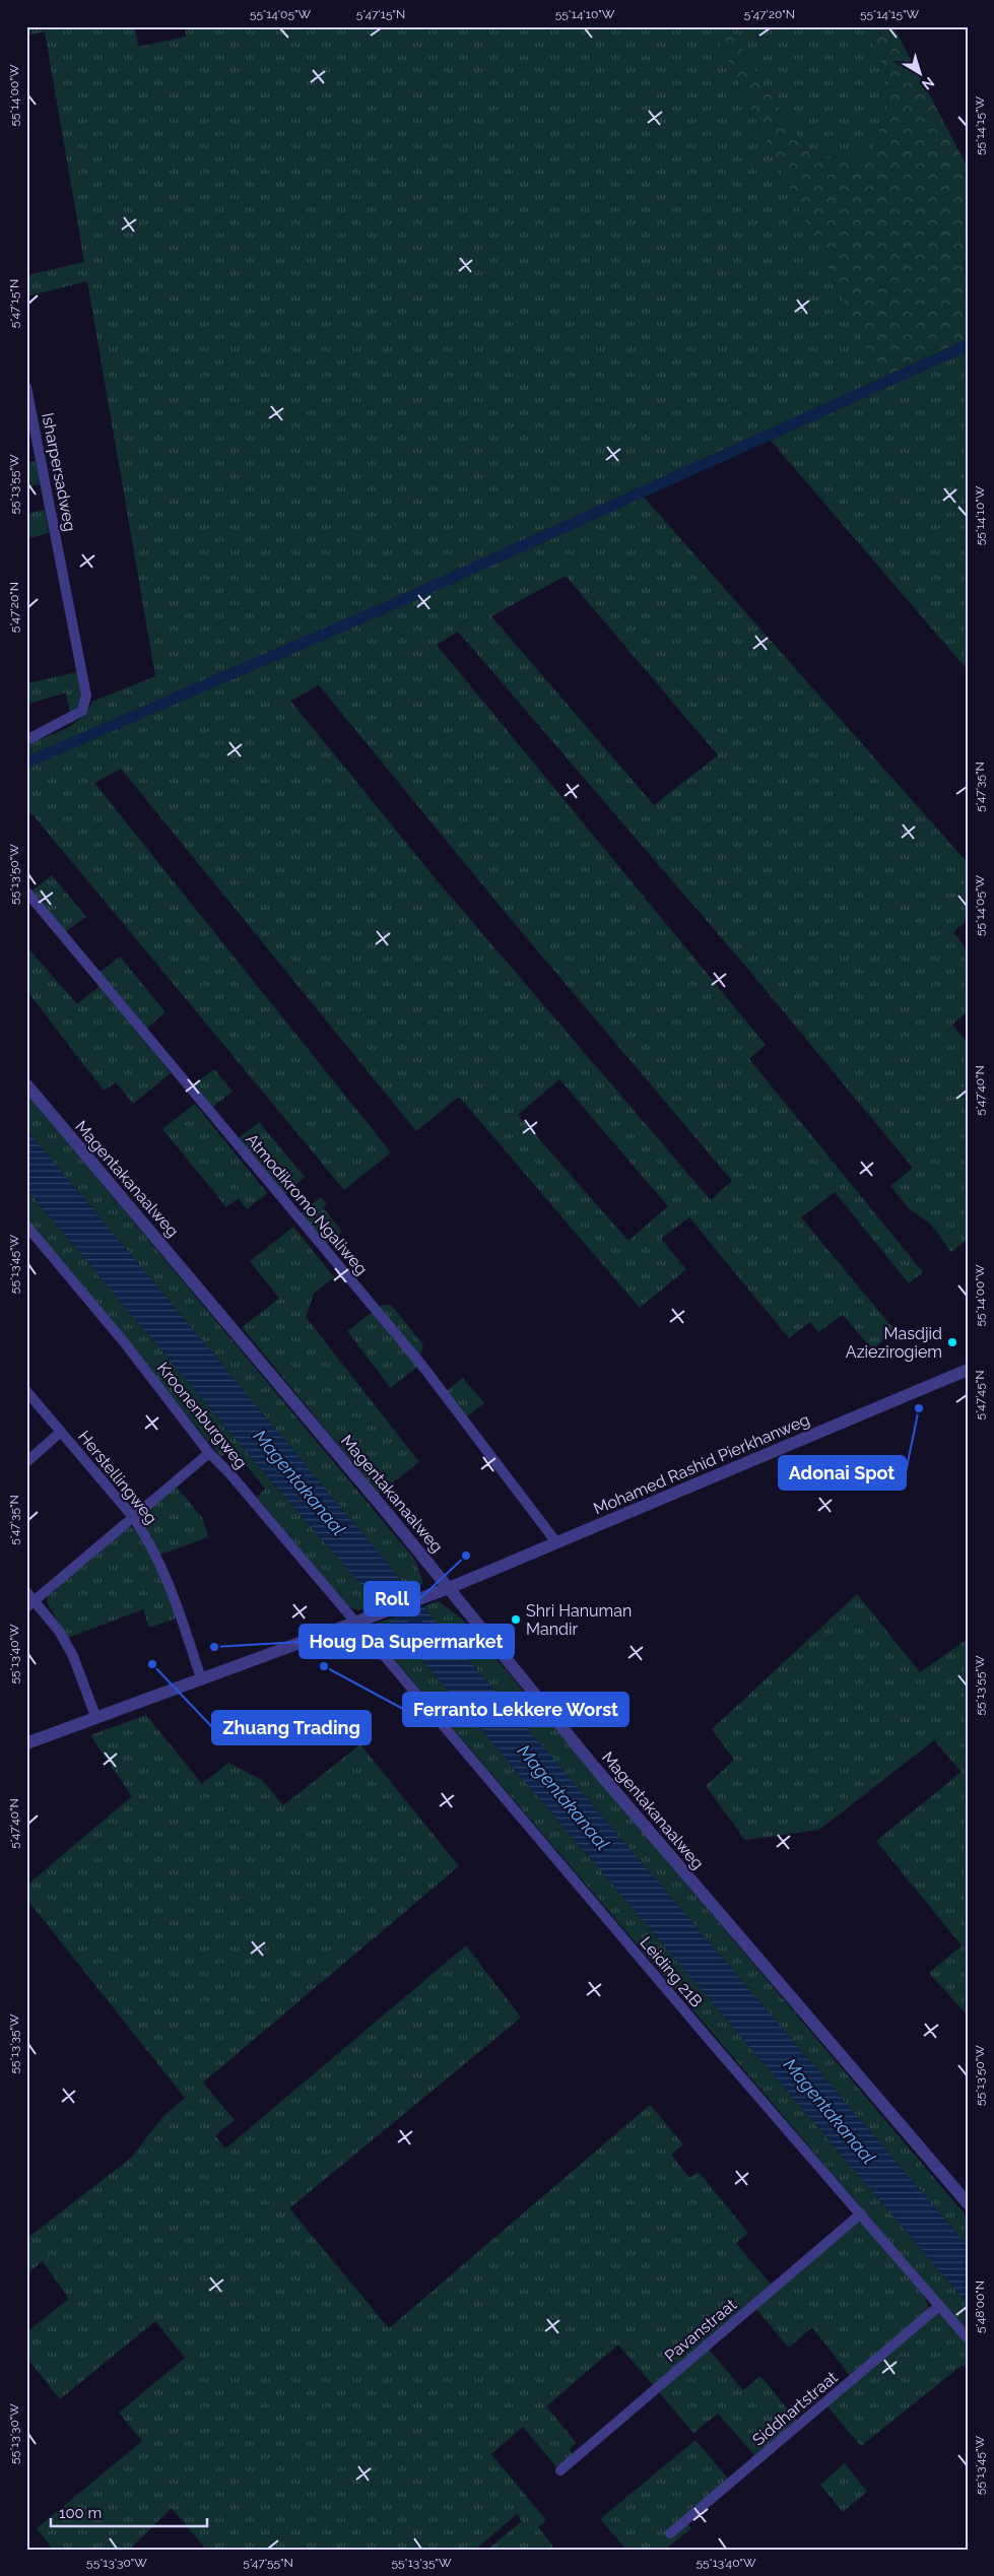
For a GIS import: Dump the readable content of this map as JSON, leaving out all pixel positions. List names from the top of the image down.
{
  "streets": {
    "street": [
      "Isharpersadweg",
      "Magentakanaalweg",
      "Atmodikromo Ngaliweg",
      "Kroonenburgweg",
      "Mohamed Rashid Pierkhanweg",
      "Herstellingweg",
      "Leiding 21B",
      "Pavanstraat",
      "Siddhartstraat"
    ]
  },
  "crossings": [
    ["Magentakanaalweg", "Mohamed Rashid Pierkhanweg"],
    ["Atmodikromo Ngaliweg", "Mohamed Rashid Pierkhanweg"],
    ["Kroonenburgweg", "Mohamed Rashid Pierkhanweg"],
    ["Kroonenburgweg", "Leiding 21B"],
    ["Mohamed Rashid Pierkhanweg", "Herstellingweg"],
    ["Mohamed Rashid Pierkhanweg", "Leiding 21B"],
    ["Leiding 21B", "Pavanstraat"],
    ["Leiding 21B", "Siddhartstraat"]
  ],
  "water": ["Magentakanaal"],
  "places": [
    "Masdjid Aziezirogiem",
    "Adonai Spot",
    "Roll",
    "Shri Hanuman Mandir",
    "Houg Da Supermarket",
    "Zhuang Trading",
    "Ferranto Lekkere Worst"
  ],
  "scale_bar": "100 m",
  "north": "bottom right",
  "coordinates": [
    "55°14'05\"W",
    "5°47'15\"N",
    "55°14'10\"W",
    "5°47'20\"N",
    "55°14'15\"W",
    "55°14'00\"W",
    "55°13'55\"W",
    "5°47'35\"N",
    "55°13'50\"W",
    "5°47'40\"N",
    "55°13'45\"W",
    "5°47'45\"N",
    "55°13'40\"W",
    "55°13'35\"W",
    "5°48'00\"N",
    "55°13'30\"W",
    "5°47'55\"N"
  ]
}
